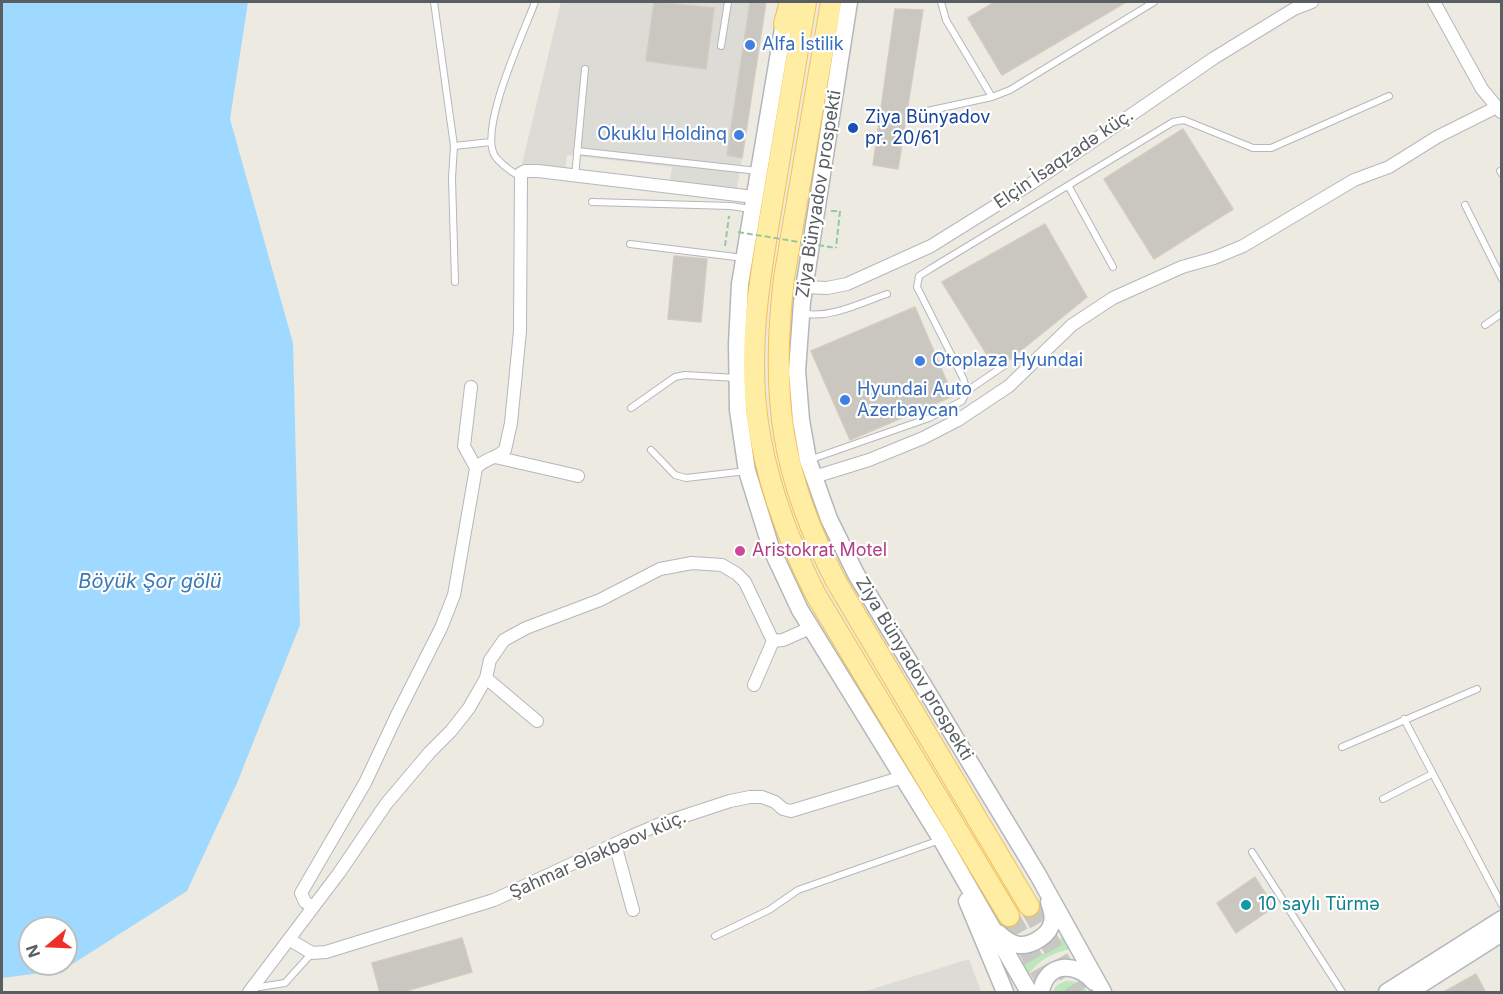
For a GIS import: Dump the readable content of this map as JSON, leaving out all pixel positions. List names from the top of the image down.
{
  "streets": {
    "main road": ["Ziya Bünyadov prospekti"],
    "street": ["Elçin İsaqzadə küç.", "Şahmar Ələkbəov küç."]
  },
  "crossings": [
    ["Elçin İsaqzadə küç.", "Ziya Bünyadov prospekti"]
  ],
  "water": ["Böyük Şor gölü"],
  "places": [
    "Alfa İstilik",
    "Ziya Bünyadov pr. 20/61",
    "Okuklu Holdinq",
    "Otoplaza Hyundai",
    "Hyundai Auto Azerbaycan",
    "Aristokrat Motel",
    "10 saylı Türmə"
  ],
  "north": "left"
}
